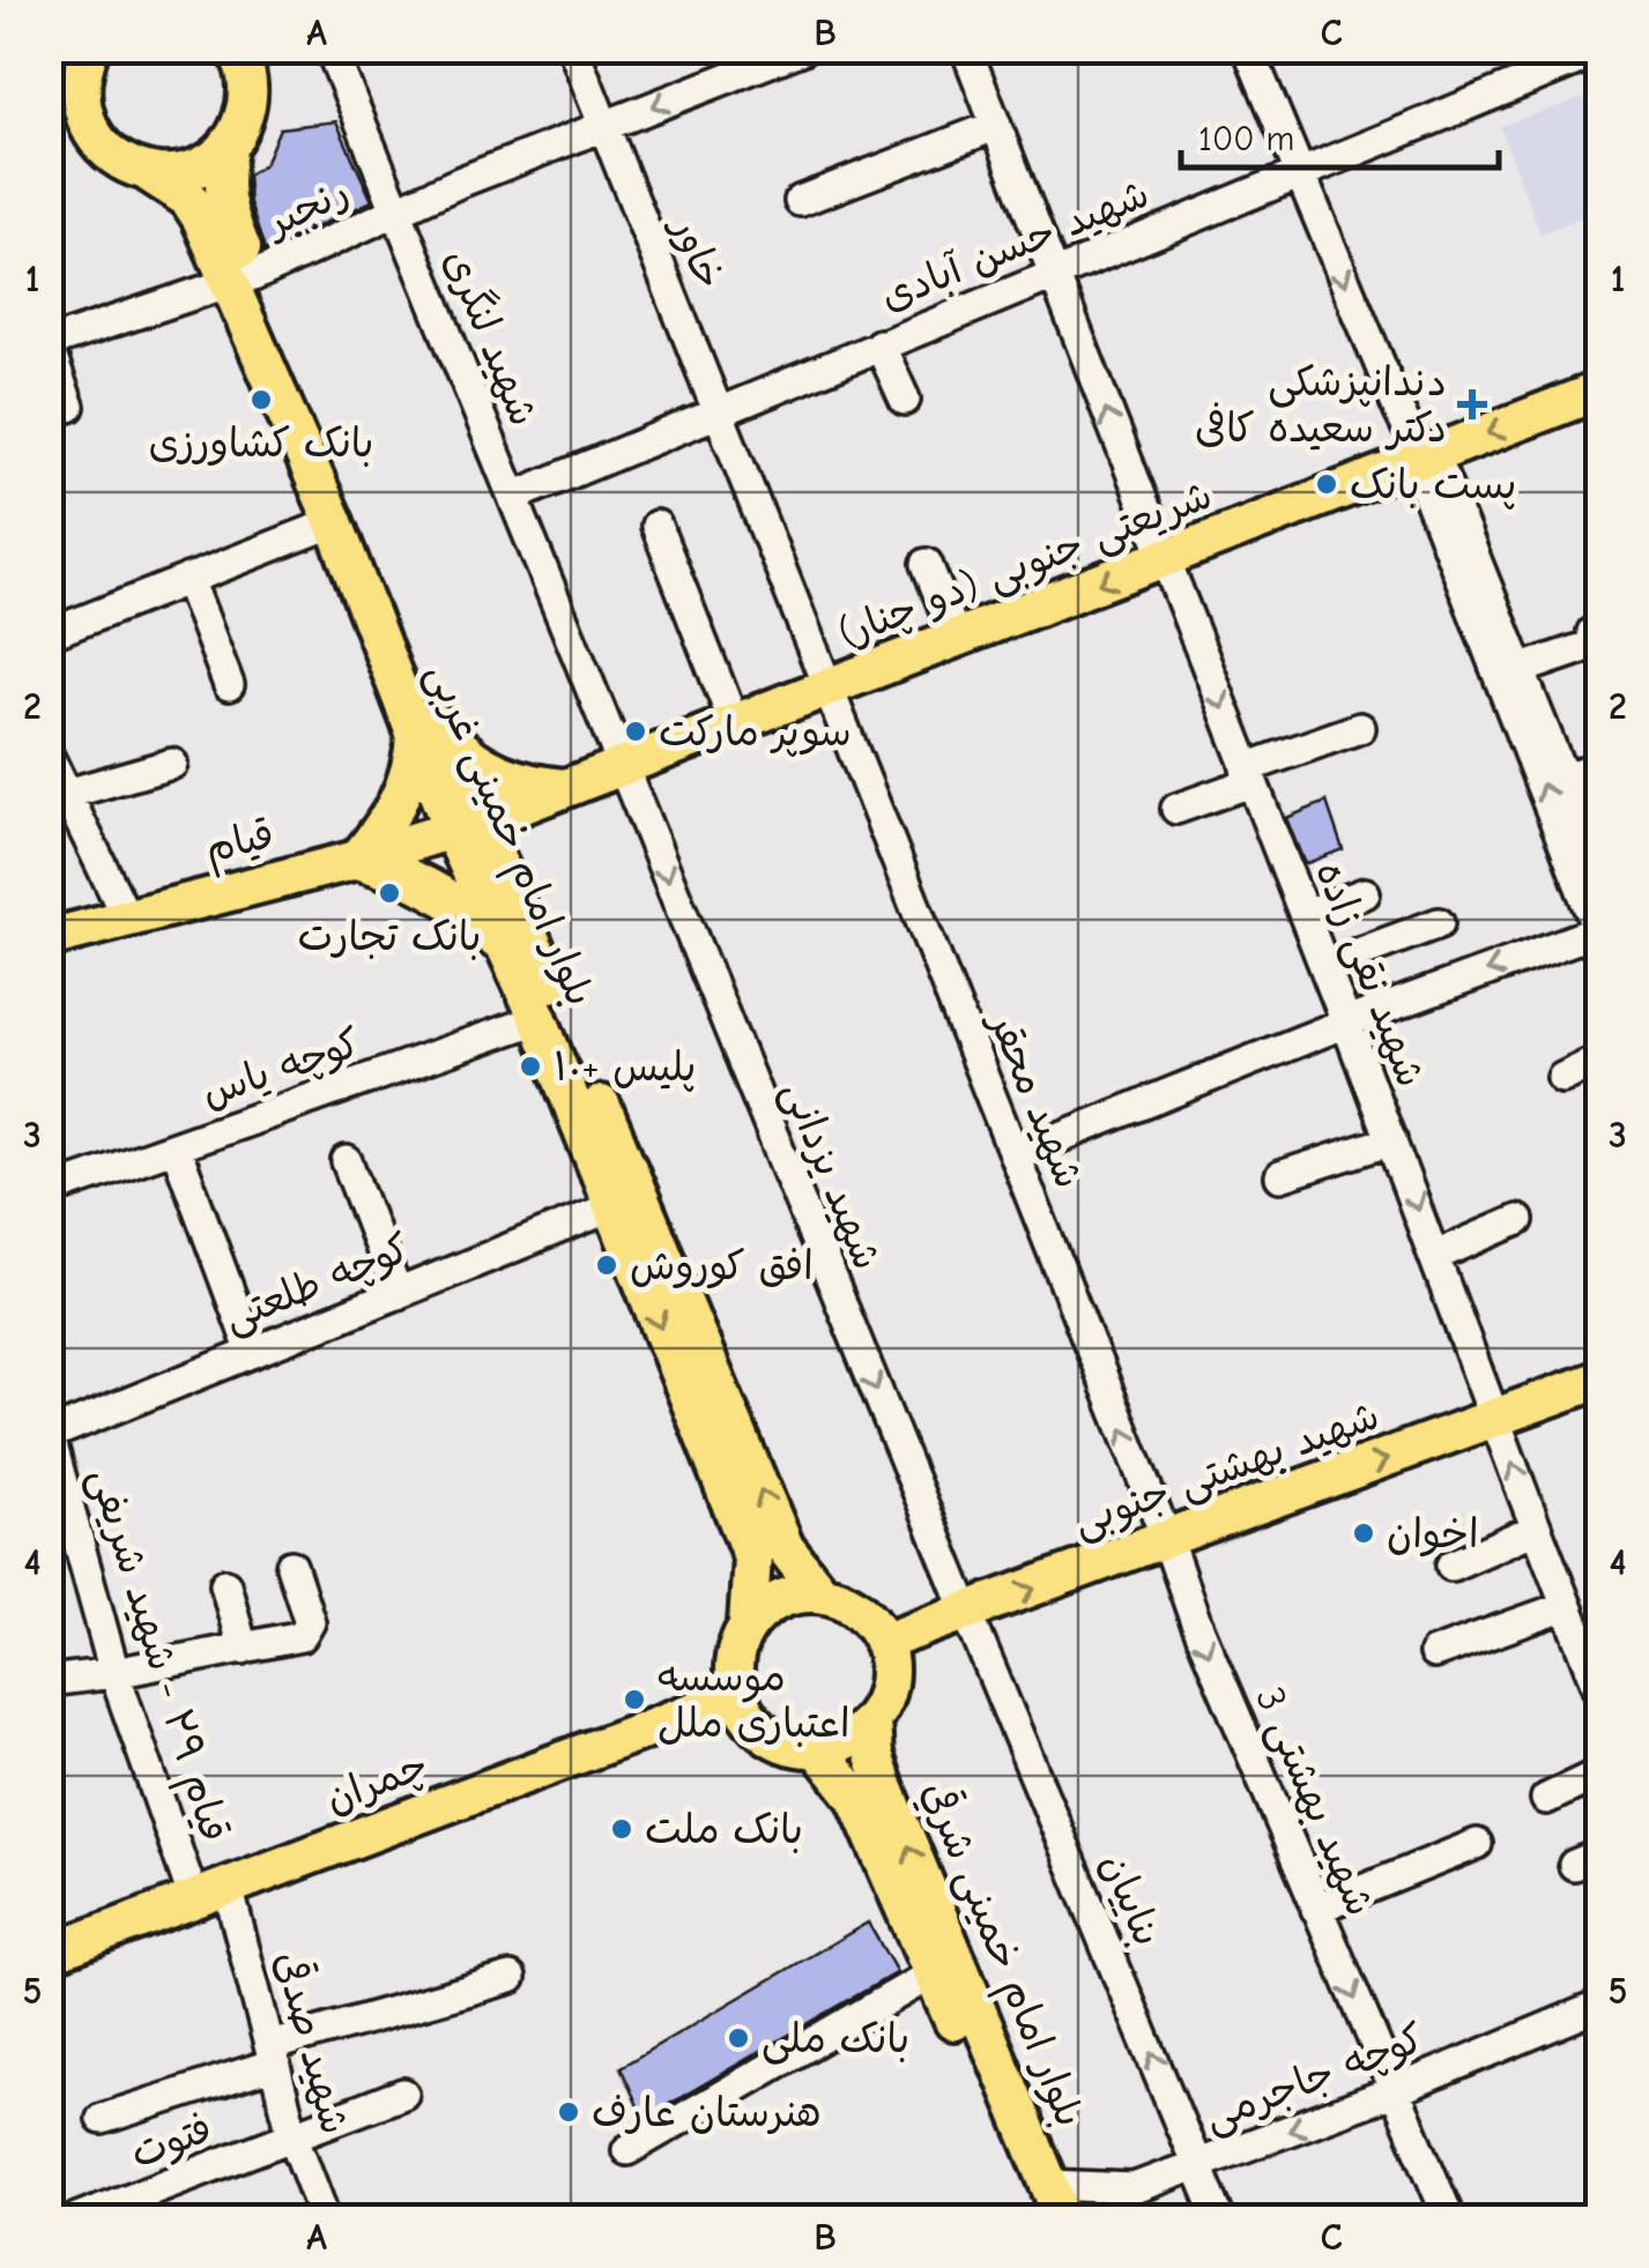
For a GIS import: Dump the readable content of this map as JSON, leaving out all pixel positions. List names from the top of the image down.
{
  "streets": {
    "main road": [
      "شریعتی جنوبی (دو چنار)",
      "بلوار امام خمینی غربی",
      "قیام",
      "شهید بهشتی جنوبی",
      "چمران",
      "بلوار امام خمینی شرقي"
    ],
    "street": [
      "رنجبر",
      "شهید حسن آبادی",
      "خاور",
      "شهید لنگری",
      "شهید نقی زاده",
      "کوچه یاس",
      "شهید محقر",
      "شهید یزدانی",
      "کوچه طلعتی",
      "قیام ۲۹ - شهید شریفی",
      "شهید بهشتی 3",
      "بناییان",
      "شهید صدقی",
      "کوچه جاجرمی",
      "فتوت"
    ]
  },
  "crossings": [
    ["رنجبر", "خاور"],
    ["رنجبر", "شهید لنگری"],
    ["رنجبر", "بلوار امام خمینی غربی"],
    ["شهید حسن آبادی", "خاور"],
    ["شهید حسن آبادی", "شهید لنگری"],
    ["شهید حسن آبادی", "شهید نقی زاده"],
    ["خاور", "شریعتی جنوبی (دو چنار)"],
    ["خاور", "شهید محقر"],
    ["شهید لنگری", "شریعتی جنوبی (دو چنار)"],
    ["شهید لنگری", "شهید یزدانی"],
    ["شریعتی جنوبی (دو چنار)", "بلوار امام خمینی غربی"],
    ["شریعتی جنوبی (دو چنار)", "قیام"],
    ["شریعتی جنوبی (دو چنار)", "شهید نقی زاده"],
    ["شریعتی جنوبی (دو چنار)", "شهید محقر"],
    ["شریعتی جنوبی (دو چنار)", "شهید یزدانی"],
    ["بلوار امام خمینی غربی", "قیام"],
    ["بلوار امام خمینی غربی", "کوچه یاس"],
    ["بلوار امام خمینی غربی", "کوچه طلعتی"],
    ["بلوار امام خمینی غربی", "شهید بهشتی جنوبی"],
    ["بلوار امام خمینی غربی", "چمران"],
    ["بلوار امام خمینی غربی", "بلوار امام خمینی شرقي"],
    ["شهید نقی زاده", "شهید بهشتی جنوبی"],
    ["شهید محقر", "شهید بهشتی جنوبی"],
    ["شهید محقر", "شهید بهشتی 3"],
    ["شهید یزدانی", "شهید بهشتی جنوبی"],
    ["شهید یزدانی", "بناییان"],
    ["کوچه طلعتی", "قیام ۲۹ - شهید شریفی"],
    ["شهید بهشتی جنوبی", "چمران"],
    ["شهید بهشتی جنوبی", "شهید بهشتی 3"],
    ["شهید بهشتی جنوبی", "بناییان"],
    ["شهید بهشتی جنوبی", "بلوار امام خمینی شرقي"],
    ["قیام ۲۹ - شهید شریفی", "چمران"],
    ["قیام ۲۹ - شهید شریفی", "شهید صدقی"],
    ["چمران", "بلوار امام خمینی شرقي"],
    ["چمران", "شهید صدقی"],
    ["شهید بهشتی 3", "کوچه جاجرمی"],
    ["بناییان", "کوچه جاجرمی"],
    ["بلوار امام خمینی شرقي", "کوچه جاجرمی"],
    ["شهید صدقی", "فتوت"]
  ],
  "one_way": [
    "شهید محقر",
    "شهید یزدانی",
    "شهید بهشتی جنوبی",
    "شهید بهشتی 3",
    "بناییان",
    "کوچه جاجرمی"
  ],
  "places": {
    "other": [
      "بانک کشاورزی",
      "پست بانک",
      "سوپر مارکت",
      "بانک تجارت",
      "پلیس +۱۰",
      "افق کوروش",
      "اخوان",
      "موسسه اعتباری ملل",
      "بانک ملت",
      "بانک ملی",
      "هنرستان عارف"
    ],
    "health": ["دندانپزشکی دکتر سعیده کافی"]
  },
  "scale_bar": "100 m",
  "grid": {
    "columns": ["A", "B", "C"],
    "rows": [
      "1",
      "2",
      "3",
      "4",
      "5"
    ]
  }
}
